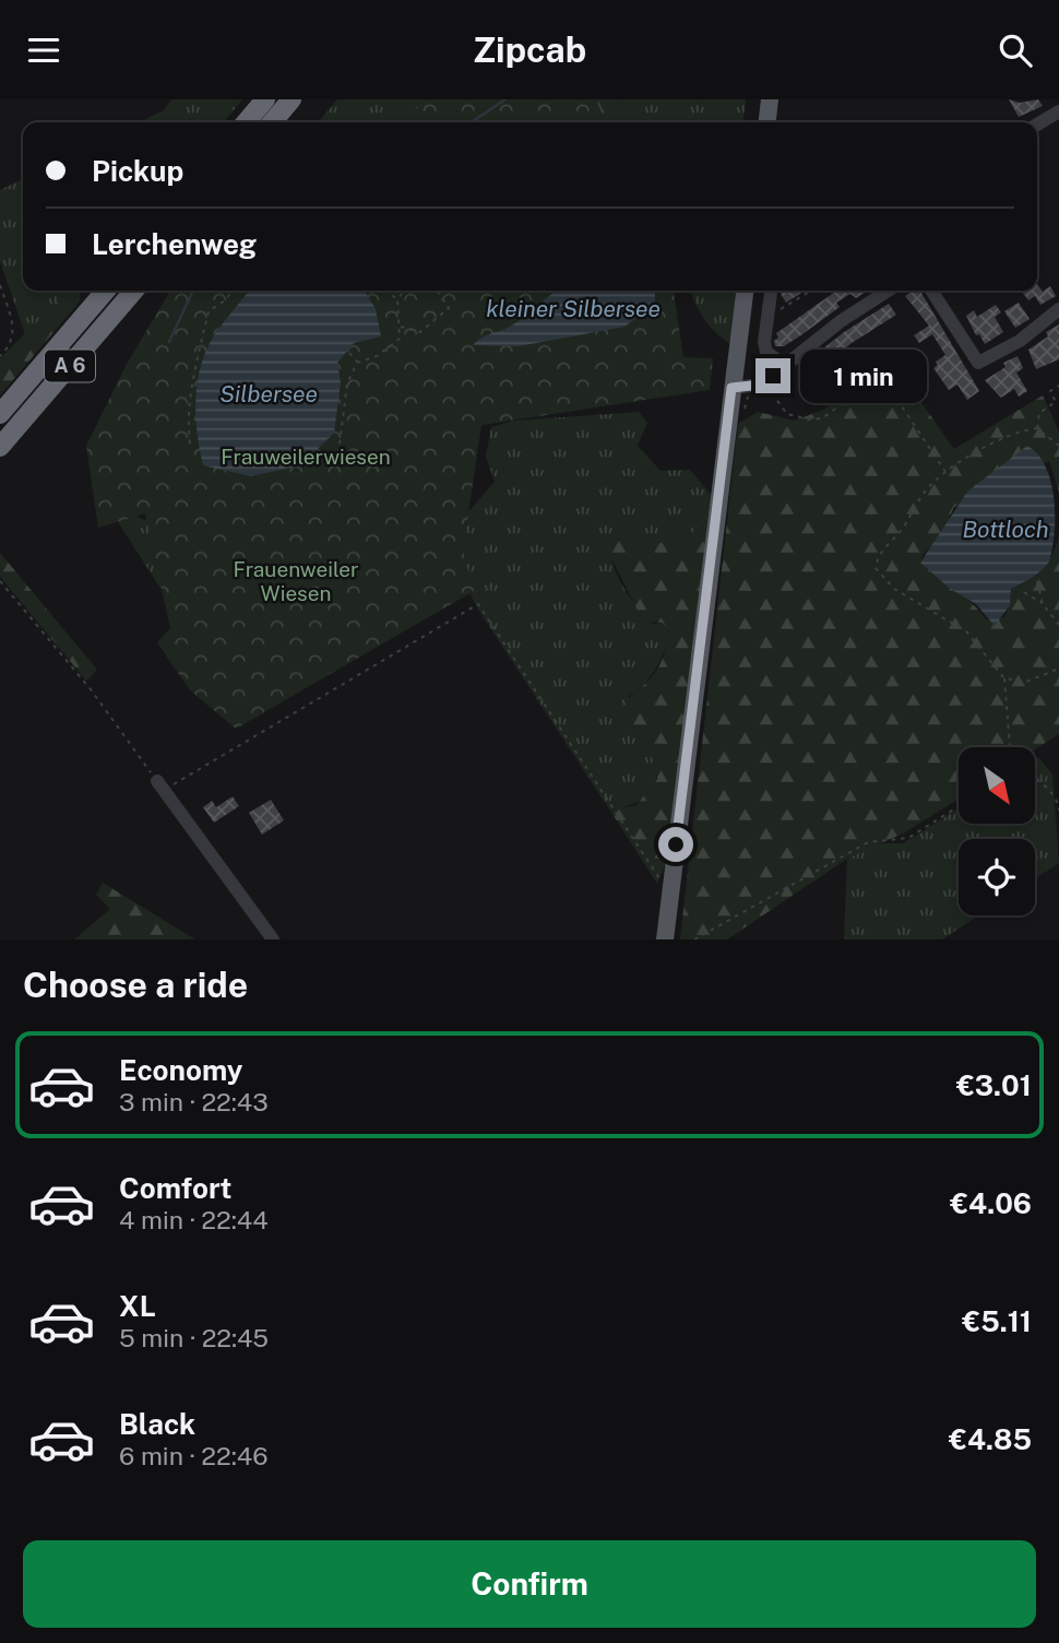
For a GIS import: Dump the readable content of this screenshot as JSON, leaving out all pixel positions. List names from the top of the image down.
{
  "streets": {
    "highway": ["A 6"]
  },
  "water": ["kleiner Silbersee", "Silbersee", "Bottloch"],
  "parks": ["Frauweilerwiesen", "Frauenweiler Wiesen"],
  "north": "bottom right",
  "page": {
    "header": "Zipcab",
    "banner": ["Pickup", "Lerchenweg"],
    "bubble": "1 min",
    "heading": "Choose a ride",
    "list": [
      {
        "name": "Economy",
        "note": "3 min · 22:43",
        "value": "€3.01"
      },
      {
        "name": "Comfort",
        "note": "4 min · 22:44",
        "value": "€4.06"
      },
      {
        "name": "XL",
        "note": "5 min · 22:45",
        "value": "€5.11"
      },
      {
        "name": "Black",
        "note": "6 min · 22:46",
        "value": "€4.85"
      }
    ],
    "buttons": "Confirm"
  }
}
